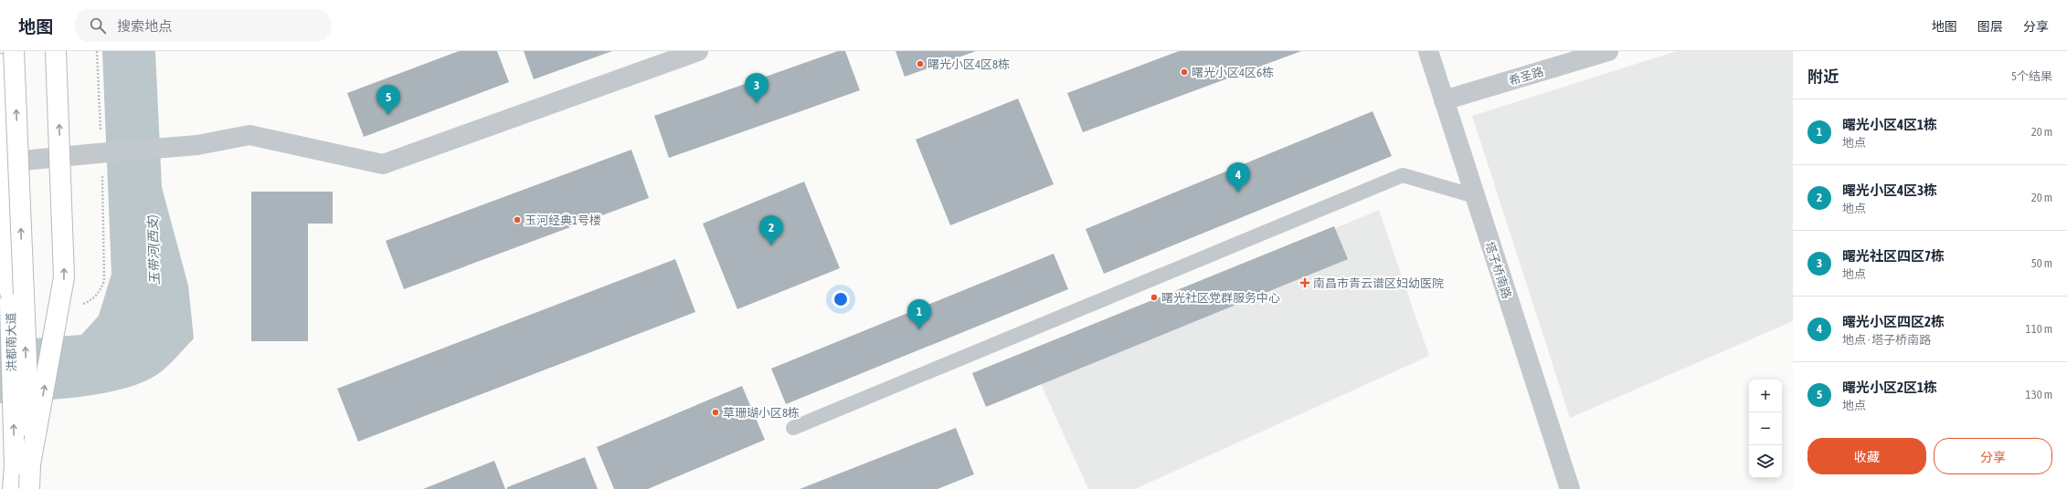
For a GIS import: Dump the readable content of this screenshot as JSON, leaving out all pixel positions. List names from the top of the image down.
{
  "streets": {
    "main road": ["洪都南大道"],
    "street": ["希圣路", "塔子桥南路"]
  },
  "crossings": [
    ["希圣路", "塔子桥南路"]
  ],
  "water": ["玉带河(西支)"],
  "places": {
    "other": [
      "曙光小区4区8栋",
      "曙光小区4区6栋",
      "玉河经典1号楼",
      "曙光社区党群服务中心",
      "草珊瑚小区8栋"
    ],
    "health": ["南昌市青云谱区妇幼医院"]
  },
  "page": {
    "header": "地图",
    "search": "搜索地点",
    "nav": ["地图", "图层", "分享"],
    "heading": ["附近", "5个结果"],
    "pins": [
      "3",
      "5",
      "4",
      "2",
      "1"
    ],
    "list": [
      {
        "mark": "1",
        "name": "曙光小区4区1栋",
        "note": "地点",
        "value": "20 m"
      },
      {
        "mark": "2",
        "name": "曙光小区4区3栋",
        "note": "地点",
        "value": "20 m"
      },
      {
        "mark": "3",
        "name": "曙光社区四区7栋",
        "note": "地点",
        "value": "50 m"
      },
      {
        "mark": "4",
        "name": "曙光小区四区2栋",
        "note": "地点 · 塔子桥南路",
        "value": "110 m"
      },
      {
        "mark": "5",
        "name": "曙光小区2区1栋",
        "note": "地点",
        "value": "130 m"
      }
    ],
    "map_buttons": ["+", "−"],
    "buttons": ["收藏", "分享"]
  }
}
